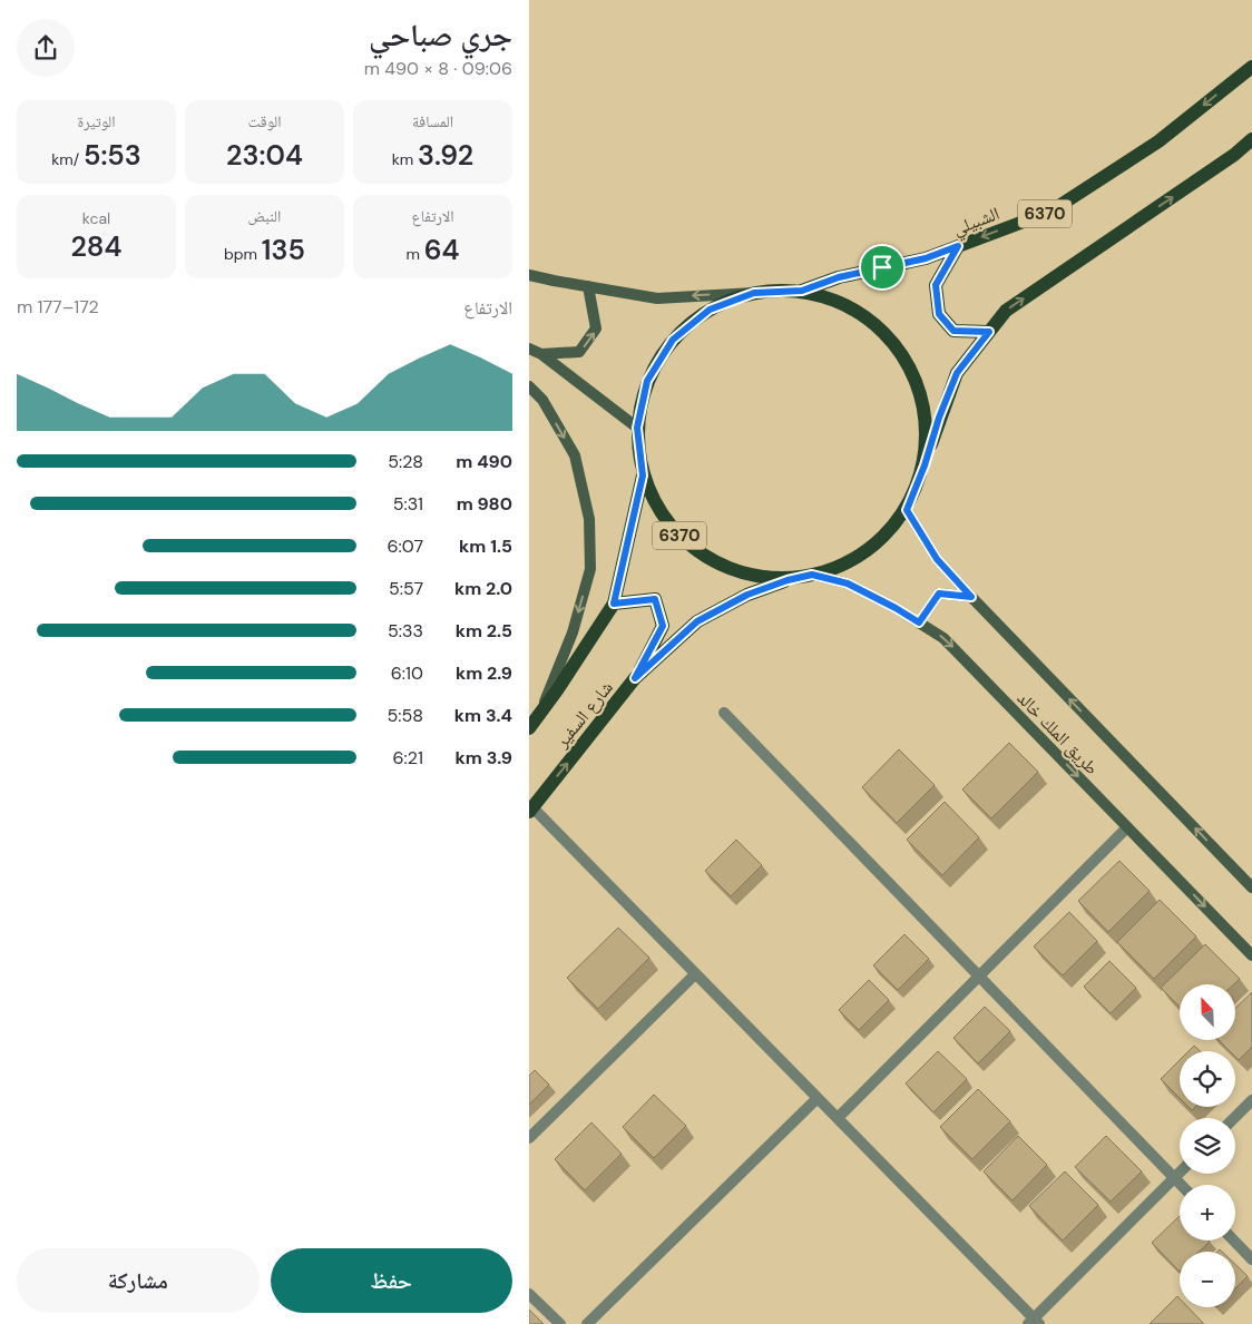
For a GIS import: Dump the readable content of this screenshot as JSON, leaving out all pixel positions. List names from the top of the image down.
{
  "streets": {
    "main road": ["6370", "الشبيلي", "شارع السفير"],
    "street": ["طريق الملك خالد"]
  },
  "crossings": [
    ["6370", "الشبيلي"],
    ["6370", "شارع السفير"],
    ["6370", "طريق الملك خالد"]
  ],
  "north": "top left",
  "page": {
    "heading": ["جري صباحي", "09:06 · 8 × 490 m"],
    "stats": [
      ["المسافة", "3.92 km"],
      ["الوقت", "23:04"],
      ["الوتيرة", "5:53 /km"],
      ["الارتفاع", "64 m"],
      ["النبض", "135 bpm"],
      ["kcal", "284"]
    ],
    "chart": ["الارتفاع", "172–177 m"],
    "list": [
      {
        "name": "490 m",
        "note": "5:28"
      },
      {
        "name": "980 m",
        "note": "5:31"
      },
      {
        "name": "1.5 km",
        "note": "6:07"
      },
      {
        "name": "2.0 km",
        "note": "5:57"
      },
      {
        "name": "2.5 km",
        "note": "5:33"
      },
      {
        "name": "2.9 km",
        "note": "6:10"
      },
      {
        "name": "3.4 km",
        "note": "5:58"
      },
      {
        "name": "3.9 km",
        "note": "6:21"
      }
    ],
    "map_buttons": ["+", "−"],
    "buttons": ["حفظ", "مشاركة"]
  }
}
